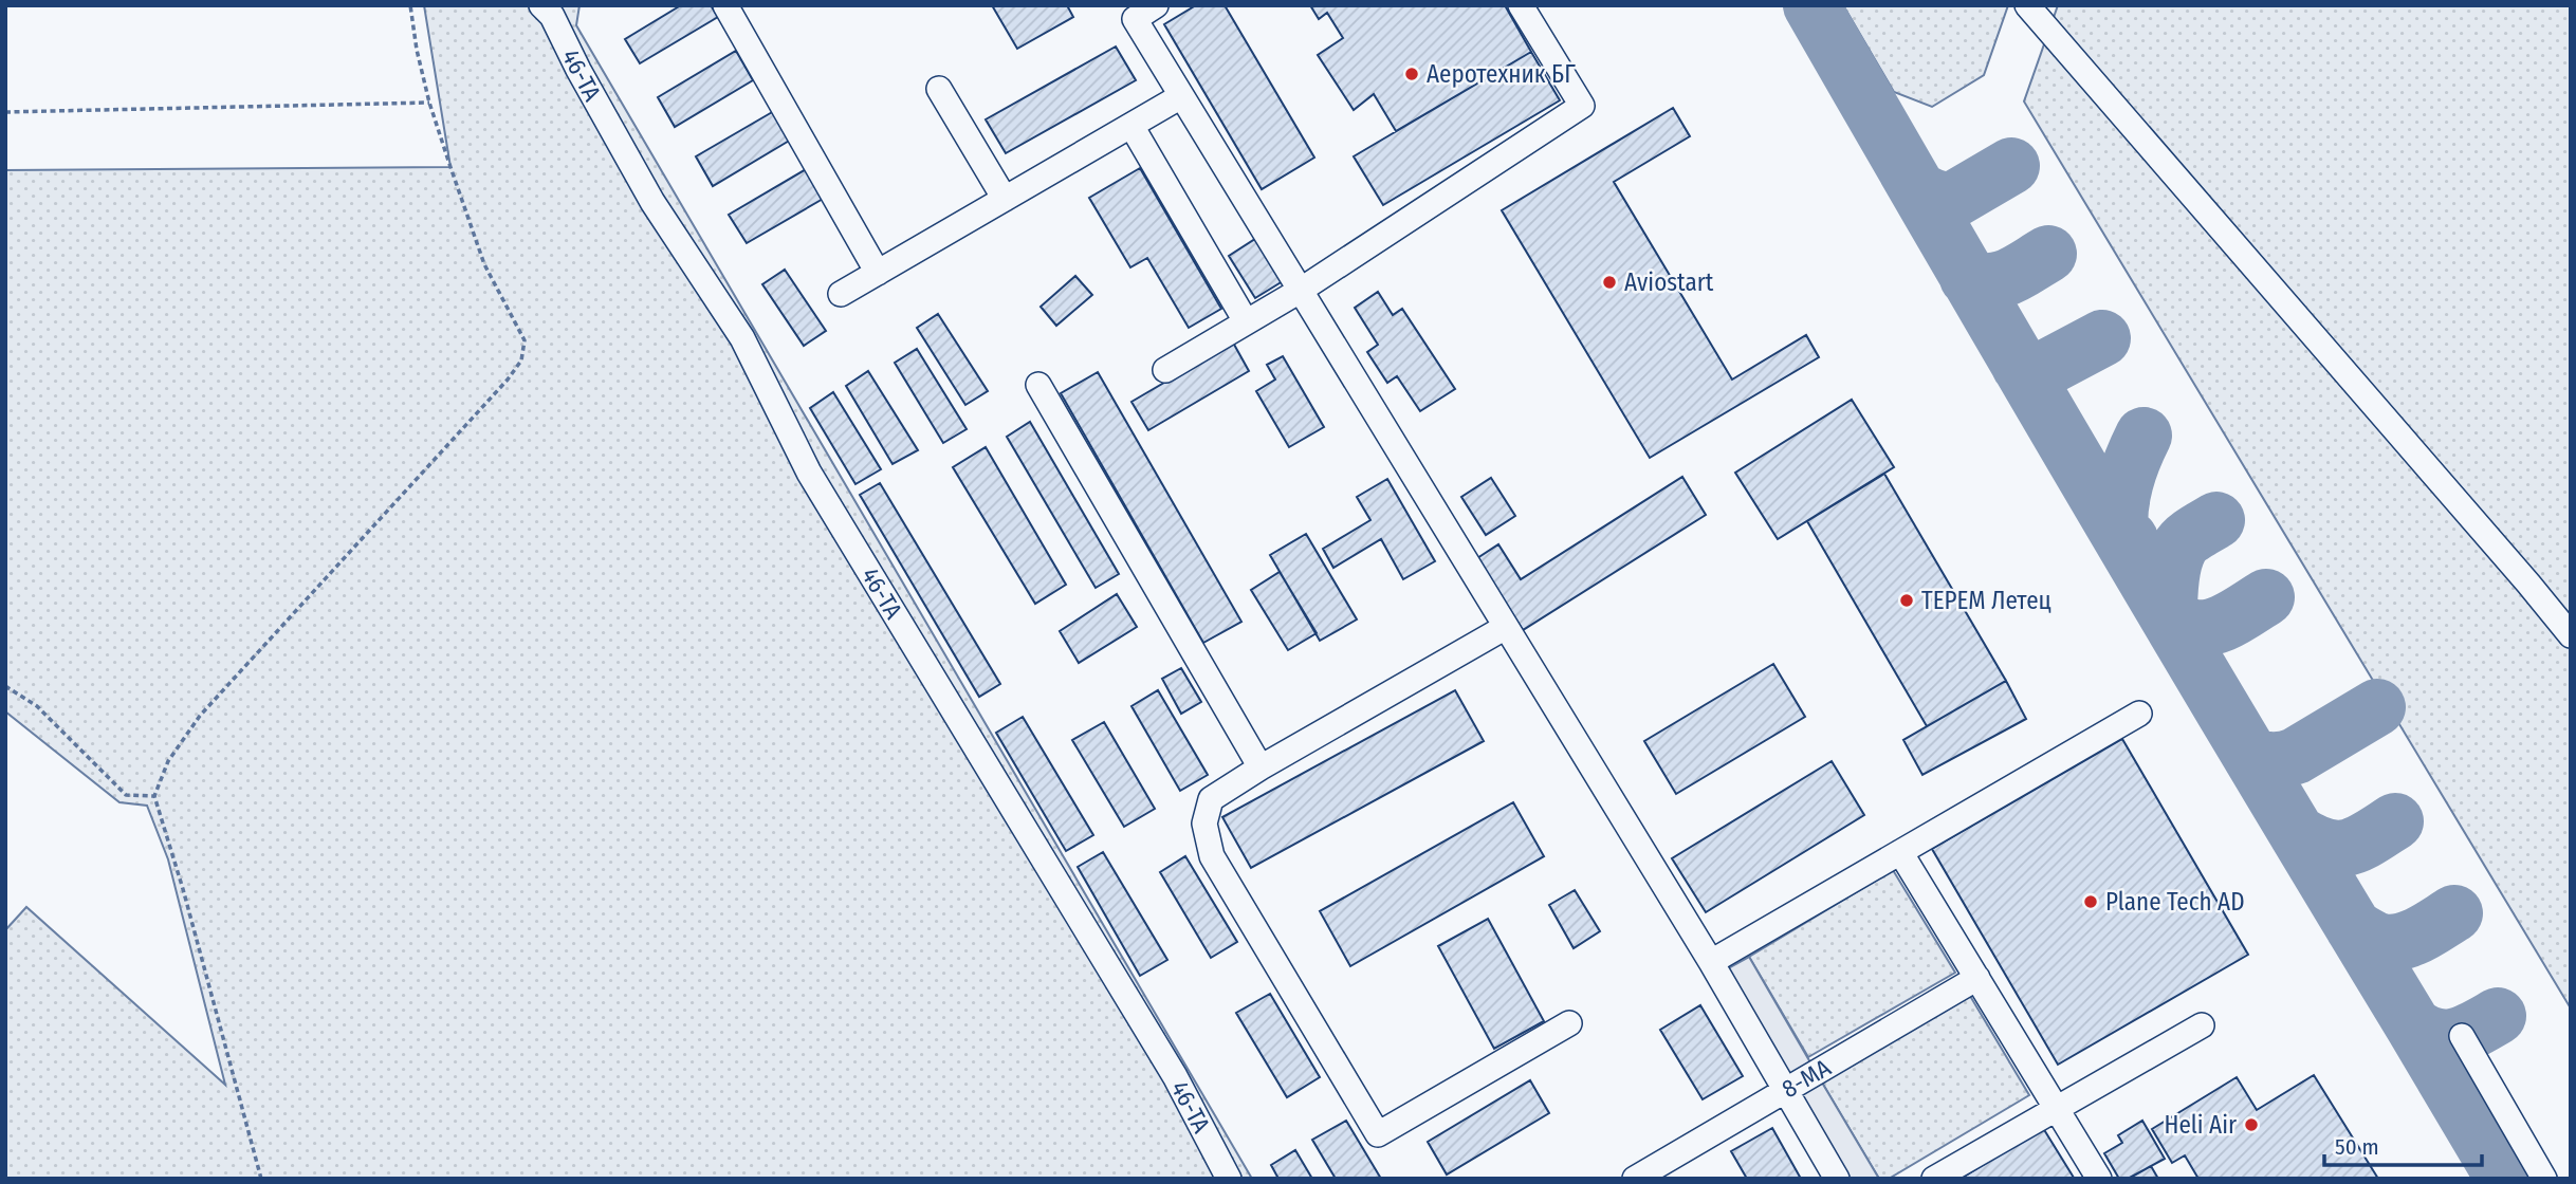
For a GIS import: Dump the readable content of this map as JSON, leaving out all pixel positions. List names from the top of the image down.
{
  "streets": {
    "street": ["46-ТА", "8-МА"]
  },
  "places": [
    "Аеротехник БГ",
    "Aviostart",
    "ТЕРЕМ Летец",
    "Plane Tech AD",
    "Heli Air"
  ],
  "scale_bar": "50 m"
}
